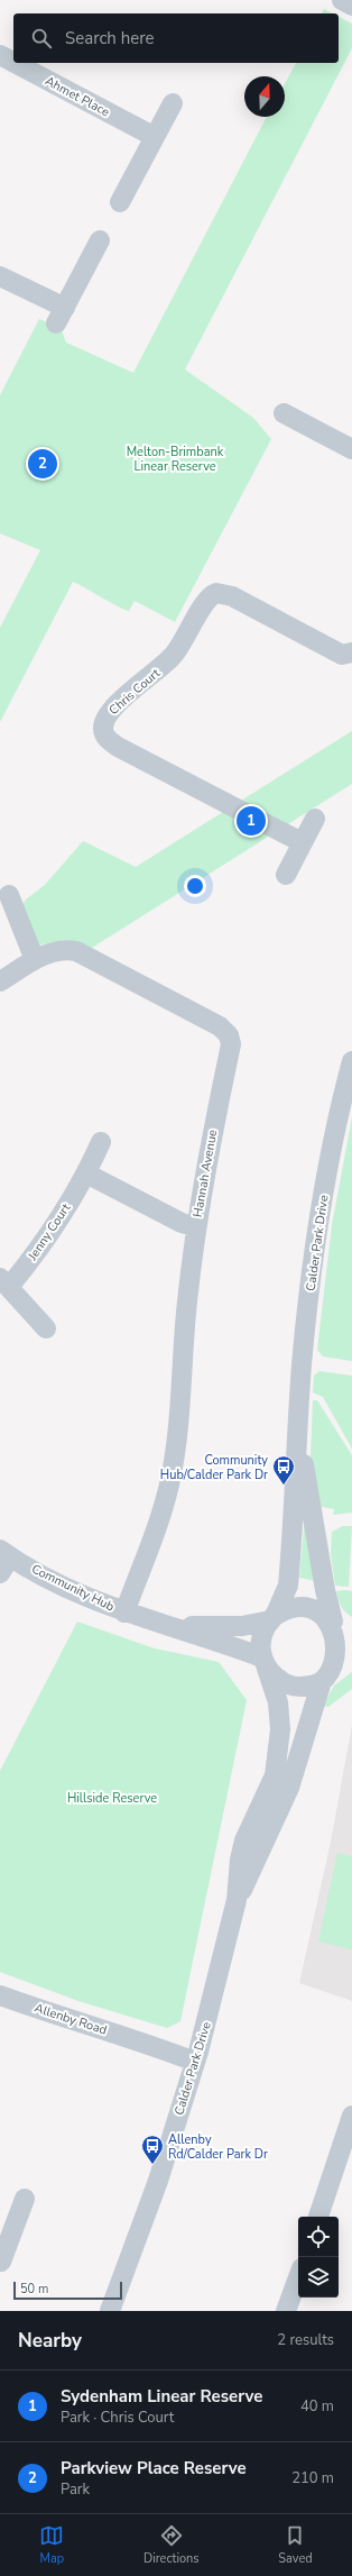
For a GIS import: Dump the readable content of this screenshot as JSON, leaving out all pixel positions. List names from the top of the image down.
{
  "streets": {
    "street": [
      "Ahmet Place",
      "Chris Court",
      "Hannah Avenue",
      "Jenny Court",
      "Calder Park Drive",
      "Community Hub",
      "Allenby Road"
    ]
  },
  "crossings": [
    ["Hannah Avenue", "Community Hub"],
    ["Calder Park Drive", "Community Hub"],
    ["Calder Park Drive", "Allenby Road"]
  ],
  "parks": ["Melton-Brimbank Linear Reserve", "Hillside Reserve"],
  "places": {
    "bus stop": ["Community Hub/Calder Park Dr", "Allenby Rd/Calder Park Dr"]
  },
  "scale_bar": "50 m",
  "north": "top",
  "page": {
    "search": "Search here",
    "pins": ["2", "1"],
    "scale": "50 m",
    "heading": ["Nearby", "2 results"],
    "list": [
      {
        "mark": "1",
        "name": "Sydenham Linear Reserve",
        "note": "Park · Chris Court",
        "value": "40 m"
      },
      {
        "mark": "2",
        "name": "Parkview Place Reserve",
        "note": "Park",
        "value": "210 m"
      }
    ],
    "nav": ["Map", "Directions", "Saved"]
  }
}
